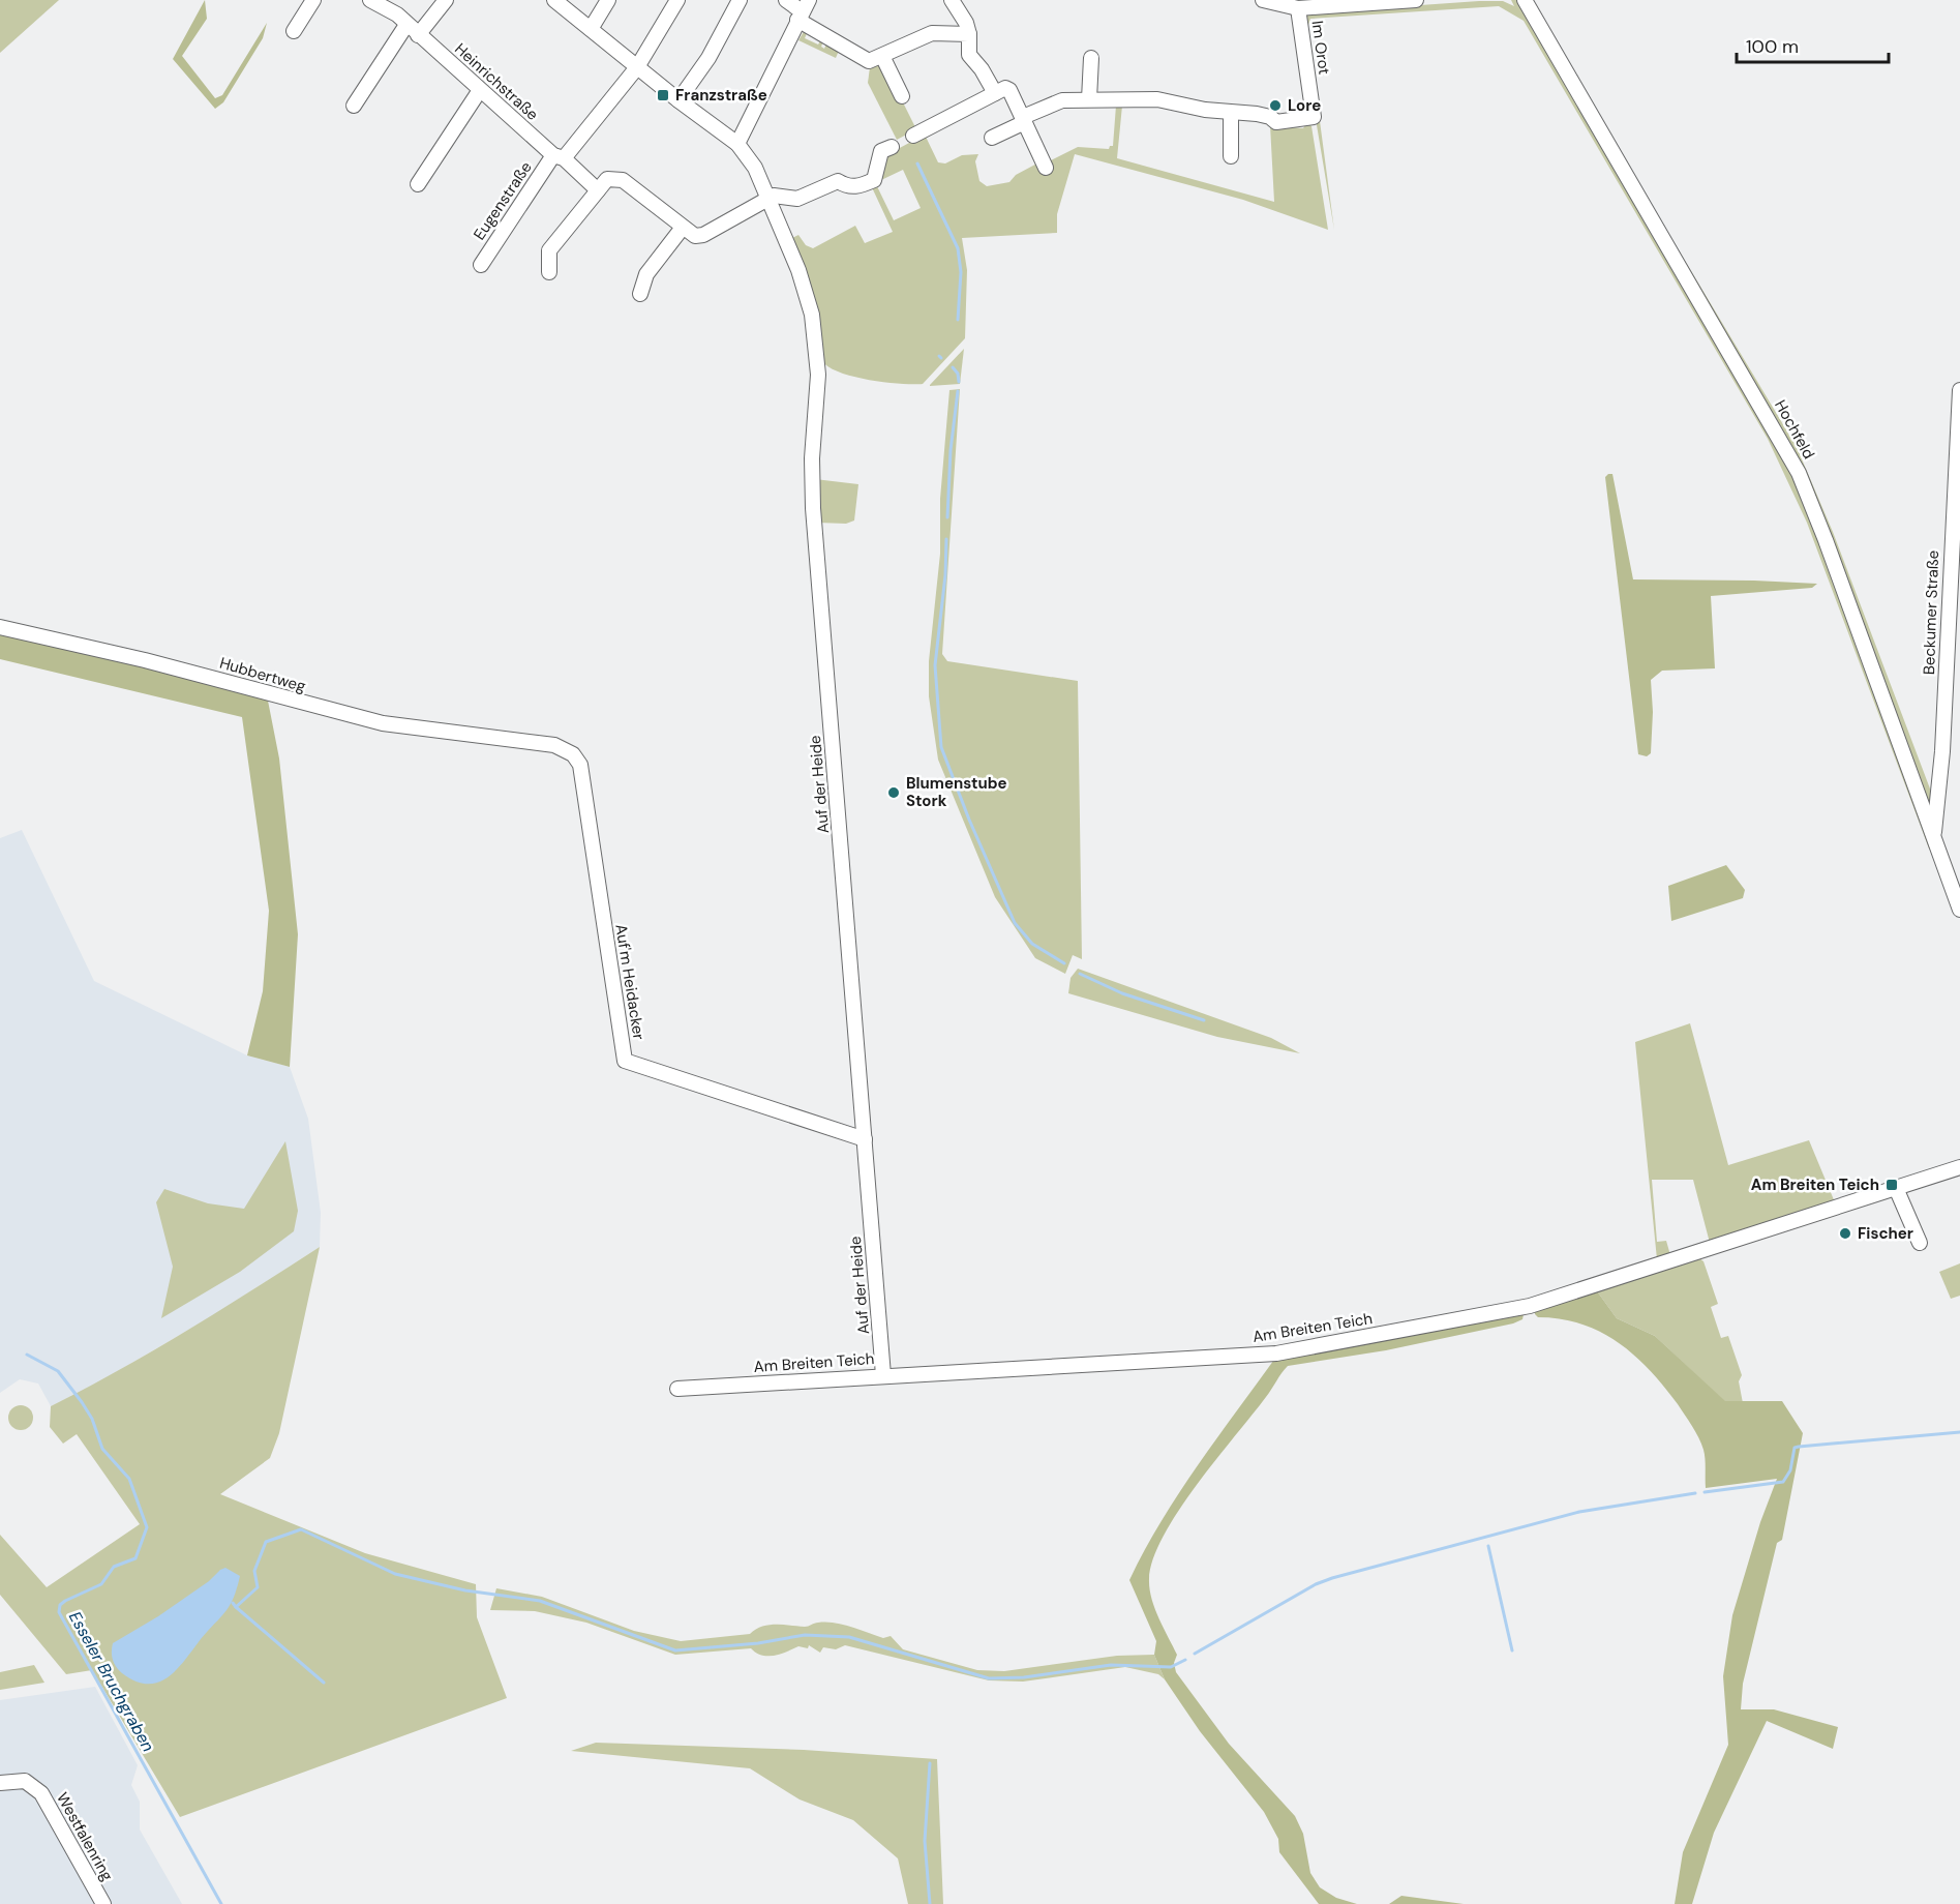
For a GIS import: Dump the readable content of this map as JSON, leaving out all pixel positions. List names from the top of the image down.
{
  "streets": {
    "street": [
      "Im Orot",
      "Heinrichstraße",
      "Eugenstraße",
      "Hochfeld",
      "Beckumer Straße",
      "Hubbertweg",
      "Auf der Heide",
      "Auf'm Heidacker",
      "Am Breiten Teich",
      "Westfalenring"
    ]
  },
  "crossings": [
    ["Heinrichstraße", "Eugenstraße"],
    ["Hochfeld", "Beckumer Straße"],
    ["Hubbertweg", "Auf'm Heidacker"],
    ["Auf der Heide", "Auf'm Heidacker"],
    ["Auf der Heide", "Am Breiten Teich"]
  ],
  "water": ["Esseler Bruchgraben"],
  "places": {
    "transit": ["Franzstraße", "Am Breiten Teich"],
    "other": ["Lore", "Blumenstube Stork", "Fischer"]
  },
  "scale_bar": "100 m"
}
